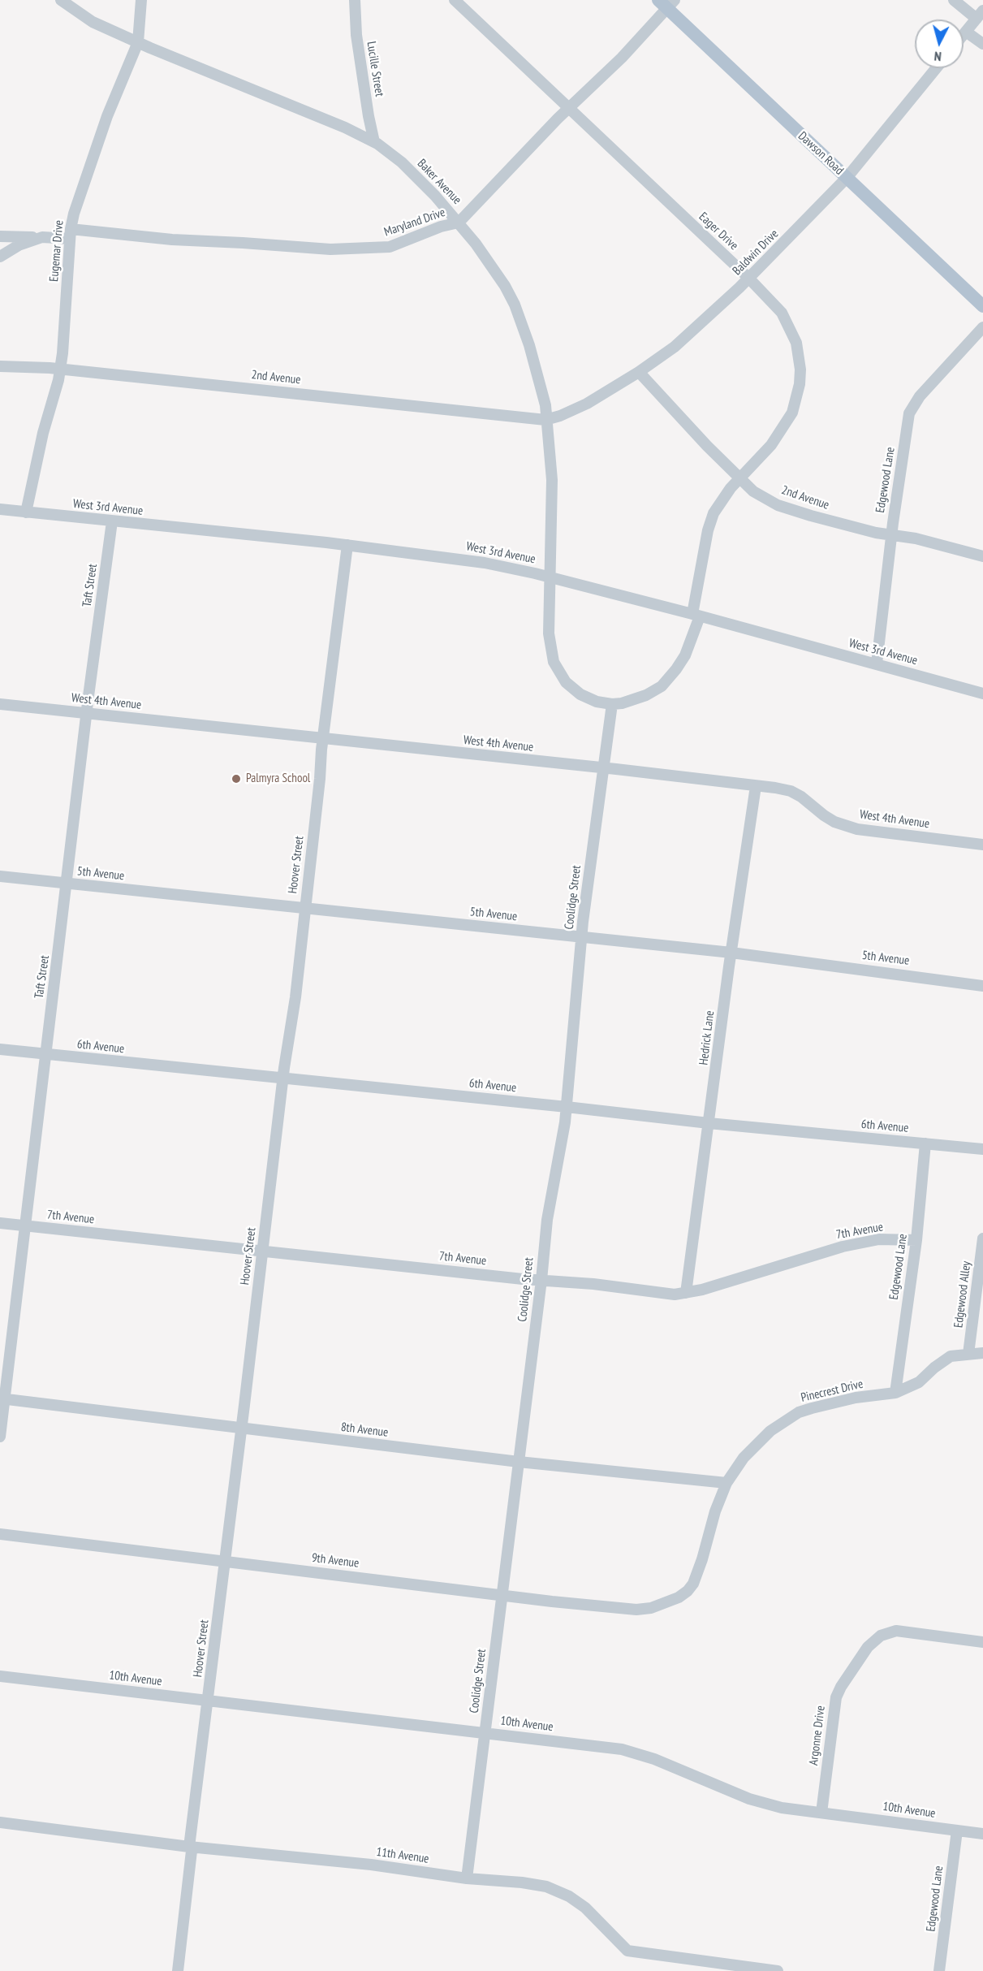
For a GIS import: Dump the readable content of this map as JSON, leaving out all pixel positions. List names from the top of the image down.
{
  "streets": {
    "main road": ["Dawson Road"],
    "street": [
      "Lucille Street",
      "Baker Avenue",
      "Maryland Drive",
      "Eager Drive",
      "Eugemar Drive",
      "Baldwin Drive",
      "2nd Avenue",
      "Edgewood Lane",
      "West 3rd Avenue",
      "Taft Street",
      "West 4th Avenue",
      "Hoover Street",
      "5th Avenue",
      "Coolidge Street",
      "Hedrick Lane",
      "6th Avenue",
      "7th Avenue",
      "Edgewood Alley",
      "Pinecrest Drive",
      "8th Avenue",
      "9th Avenue",
      "10th Avenue",
      "Argonne Drive",
      "11th Avenue"
    ]
  },
  "crossings": [
    ["Lucille Street", "Baker Avenue"],
    ["Dawson Road", "Maryland Drive"],
    ["Dawson Road", "Baldwin Drive"],
    ["Baker Avenue", "Maryland Drive"],
    ["Baker Avenue", "Eager Drive"],
    ["Baker Avenue", "Eugemar Drive"],
    ["Baker Avenue", "Baldwin Drive"],
    ["Baker Avenue", "2nd Avenue"],
    ["Baker Avenue", "West 3rd Avenue"],
    ["Baker Avenue", "Coolidge Street"],
    ["Maryland Drive", "Eager Drive"],
    ["Maryland Drive", "Eugemar Drive"],
    ["Eager Drive", "Baldwin Drive"],
    ["Eager Drive", "2nd Avenue"],
    ["Eager Drive", "West 3rd Avenue"],
    ["Eager Drive", "Coolidge Street"],
    ["Eugemar Drive", "2nd Avenue"],
    ["Eugemar Drive", "West 3rd Avenue"],
    ["Baldwin Drive", "2nd Avenue"],
    ["2nd Avenue", "Edgewood Lane"],
    ["Edgewood Lane", "West 3rd Avenue"],
    ["Edgewood Lane", "6th Avenue"],
    ["Edgewood Lane", "7th Avenue"],
    ["Edgewood Lane", "Pinecrest Drive"],
    ["Edgewood Lane", "10th Avenue"],
    ["West 3rd Avenue", "Taft Street"],
    ["West 3rd Avenue", "Hoover Street"],
    ["Taft Street", "West 4th Avenue"],
    ["Taft Street", "5th Avenue"],
    ["Taft Street", "6th Avenue"],
    ["Taft Street", "7th Avenue"],
    ["Taft Street", "8th Avenue"],
    ["West 4th Avenue", "Hoover Street"],
    ["West 4th Avenue", "Coolidge Street"],
    ["West 4th Avenue", "Hedrick Lane"],
    ["Hoover Street", "5th Avenue"],
    ["Hoover Street", "6th Avenue"],
    ["Hoover Street", "7th Avenue"],
    ["Hoover Street", "8th Avenue"],
    ["Hoover Street", "9th Avenue"],
    ["Hoover Street", "10th Avenue"],
    ["Hoover Street", "11th Avenue"],
    ["5th Avenue", "Coolidge Street"],
    ["5th Avenue", "Hedrick Lane"],
    ["Coolidge Street", "6th Avenue"],
    ["Coolidge Street", "7th Avenue"],
    ["Coolidge Street", "8th Avenue"],
    ["Coolidge Street", "9th Avenue"],
    ["Coolidge Street", "10th Avenue"],
    ["Coolidge Street", "11th Avenue"],
    ["Hedrick Lane", "6th Avenue"],
    ["Hedrick Lane", "7th Avenue"],
    ["Edgewood Alley", "Pinecrest Drive"],
    ["Pinecrest Drive", "8th Avenue"],
    ["Pinecrest Drive", "9th Avenue"],
    ["10th Avenue", "Argonne Drive"]
  ],
  "places": ["Palmyra School"],
  "north": "bottom"
}
